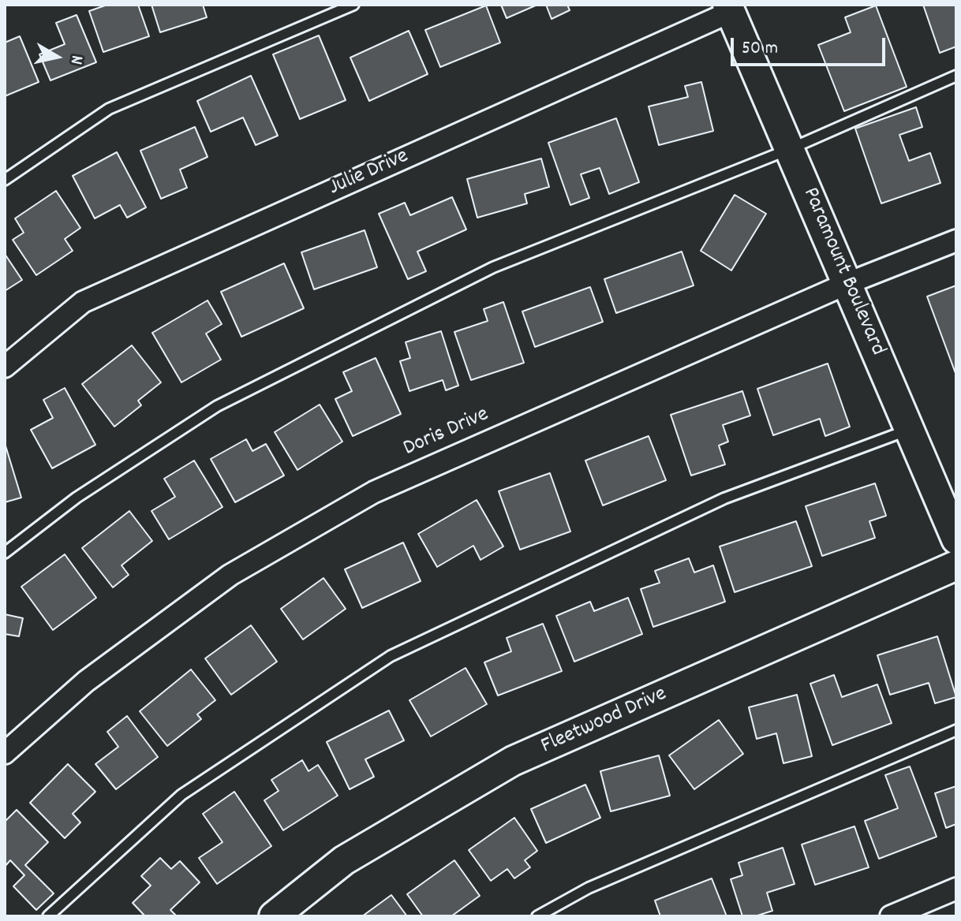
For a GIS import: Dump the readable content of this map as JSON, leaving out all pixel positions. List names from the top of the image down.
{
  "streets": {
    "street": [
      "Julie Drive",
      "Paramount Boulevard",
      "Doris Drive",
      "Fleetwood Drive"
    ]
  },
  "crossings": [
    ["Julie Drive", "Paramount Boulevard"],
    ["Paramount Boulevard", "Doris Drive"]
  ],
  "scale_bar": "50 m",
  "north": "right"
}
